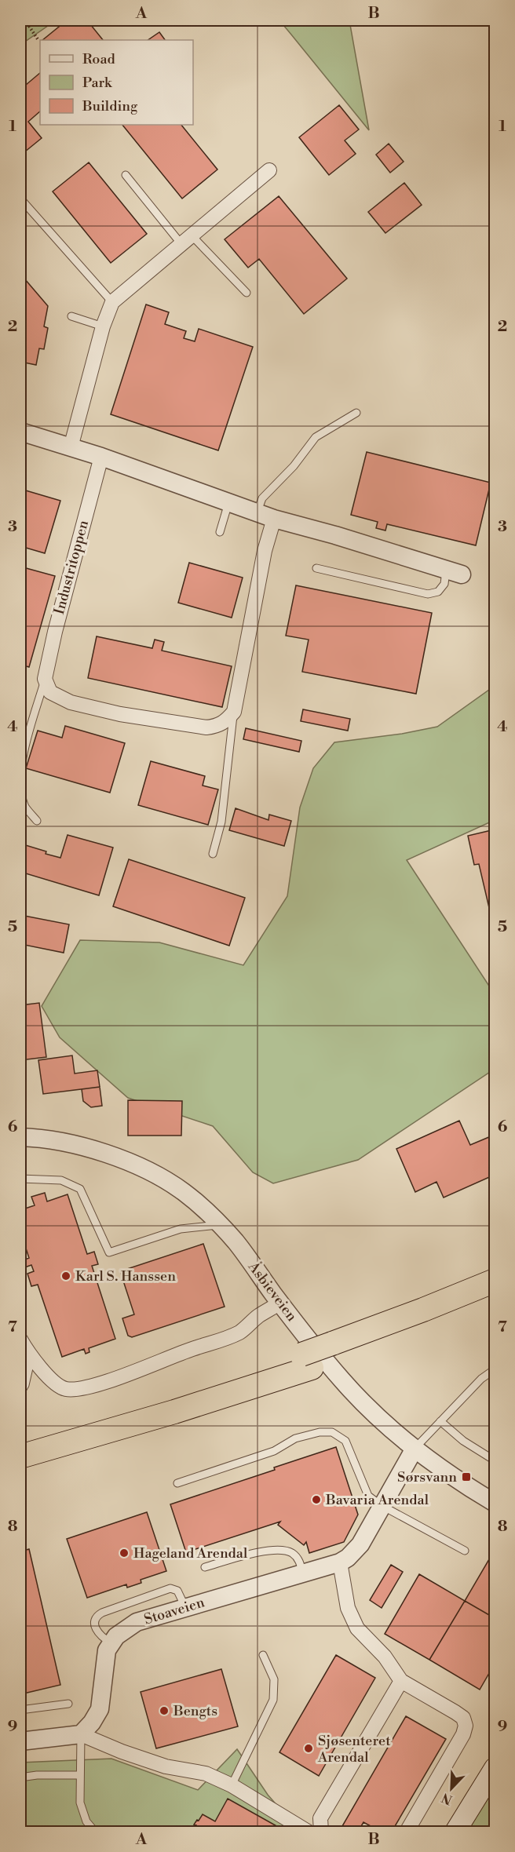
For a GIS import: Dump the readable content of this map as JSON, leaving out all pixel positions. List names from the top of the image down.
{
  "streets": {
    "street": ["Industritoppen", "Åsbieveien", "Stoaveien"]
  },
  "crossings": [
    ["Åsbieveien", "Stoaveien"]
  ],
  "places": {
    "other": [
      "Karl S. Hanssen",
      "Bavaria Arendal",
      "Hageland Arendal",
      "Bengts",
      "Sjøsenteret Arendal"
    ],
    "transit": ["Sørsvann"]
  },
  "legend": ["Road", "Park", "Building"],
  "north": "bottom left",
  "grid": {
    "columns": ["A", "B"],
    "rows": [
      "1",
      "2",
      "3",
      "4",
      "5",
      "6",
      "7",
      "8",
      "9"
    ]
  }
}
